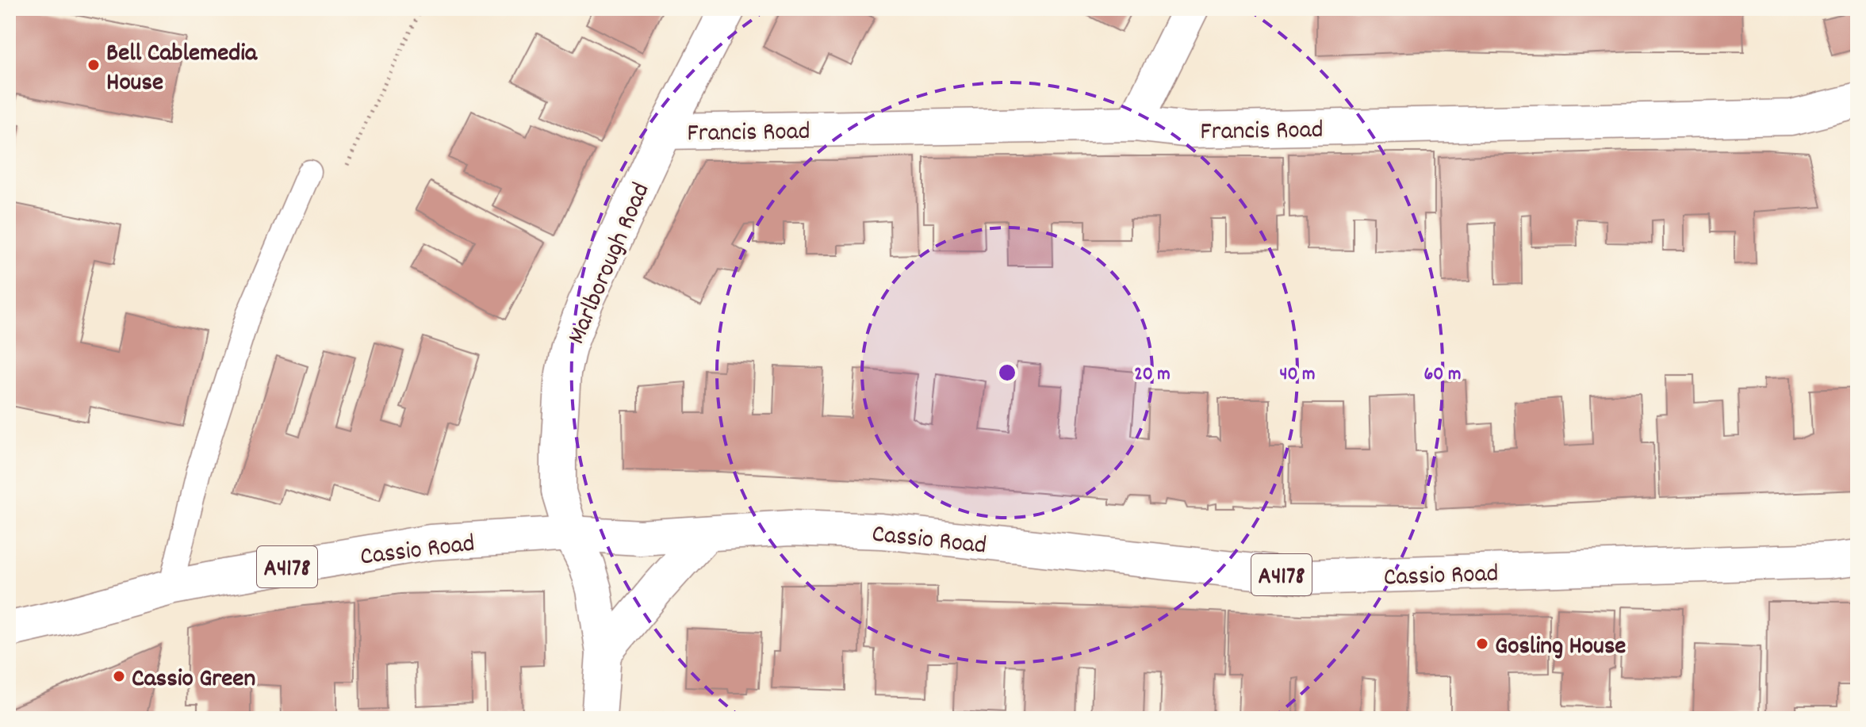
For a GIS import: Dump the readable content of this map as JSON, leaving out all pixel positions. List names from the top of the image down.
{
  "streets": {
    "street": [
      "Francis Road",
      "Marlborough Road",
      "Cassio Road",
      "A4178"
    ]
  },
  "crossings": [
    ["Francis Road", "Marlborough Road"],
    ["Marlborough Road", "Cassio Road"]
  ],
  "places": ["Bell Cablemedia House", "Gosling House", "Cassio Green"],
  "rings": ["20 m", "40 m", "60 m"]
}
